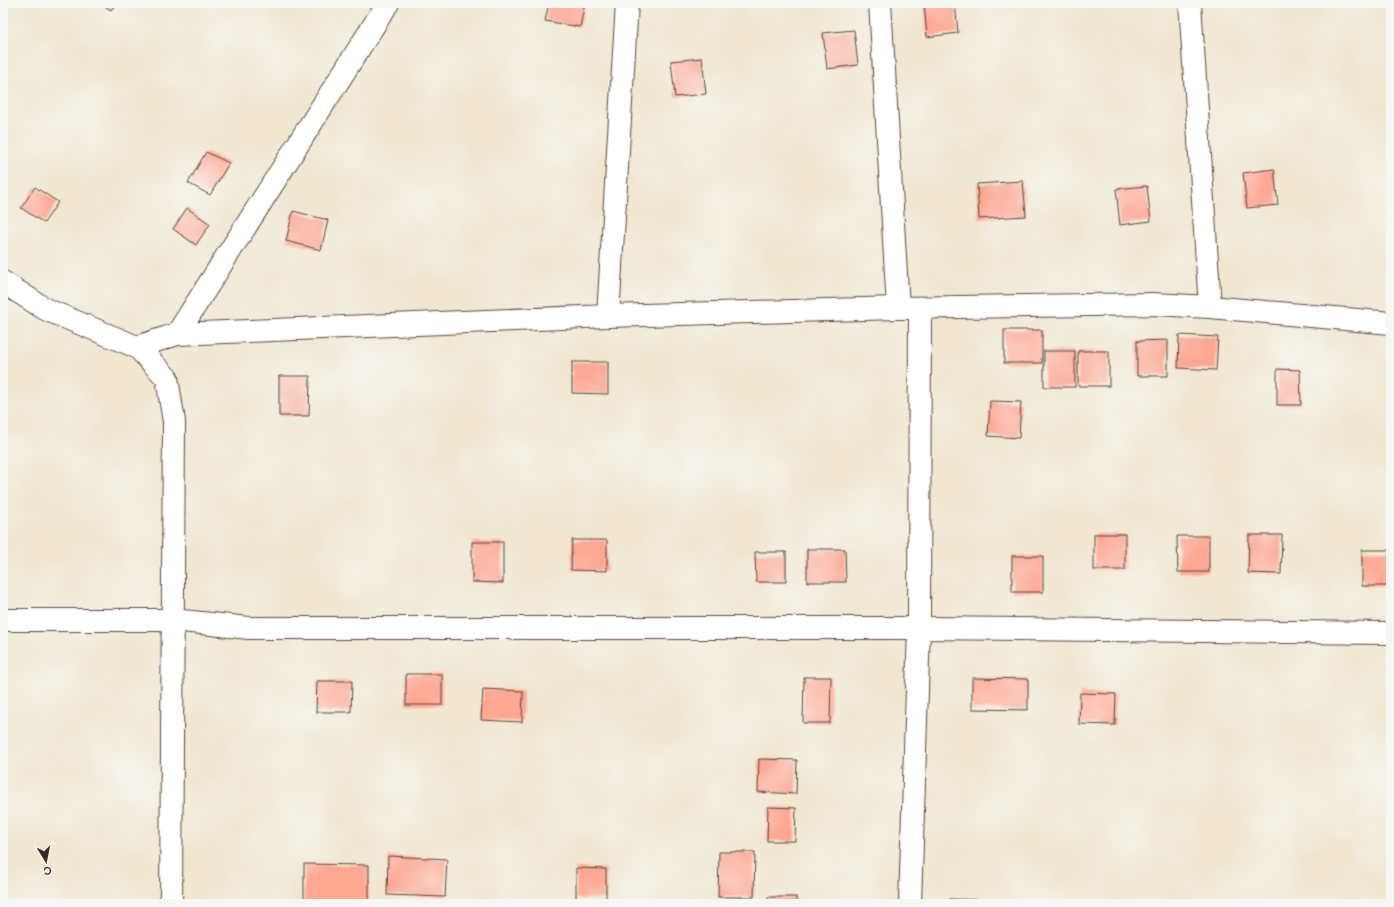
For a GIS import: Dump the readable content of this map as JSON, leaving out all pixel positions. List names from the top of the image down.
{
  "north": "bottom"
}
